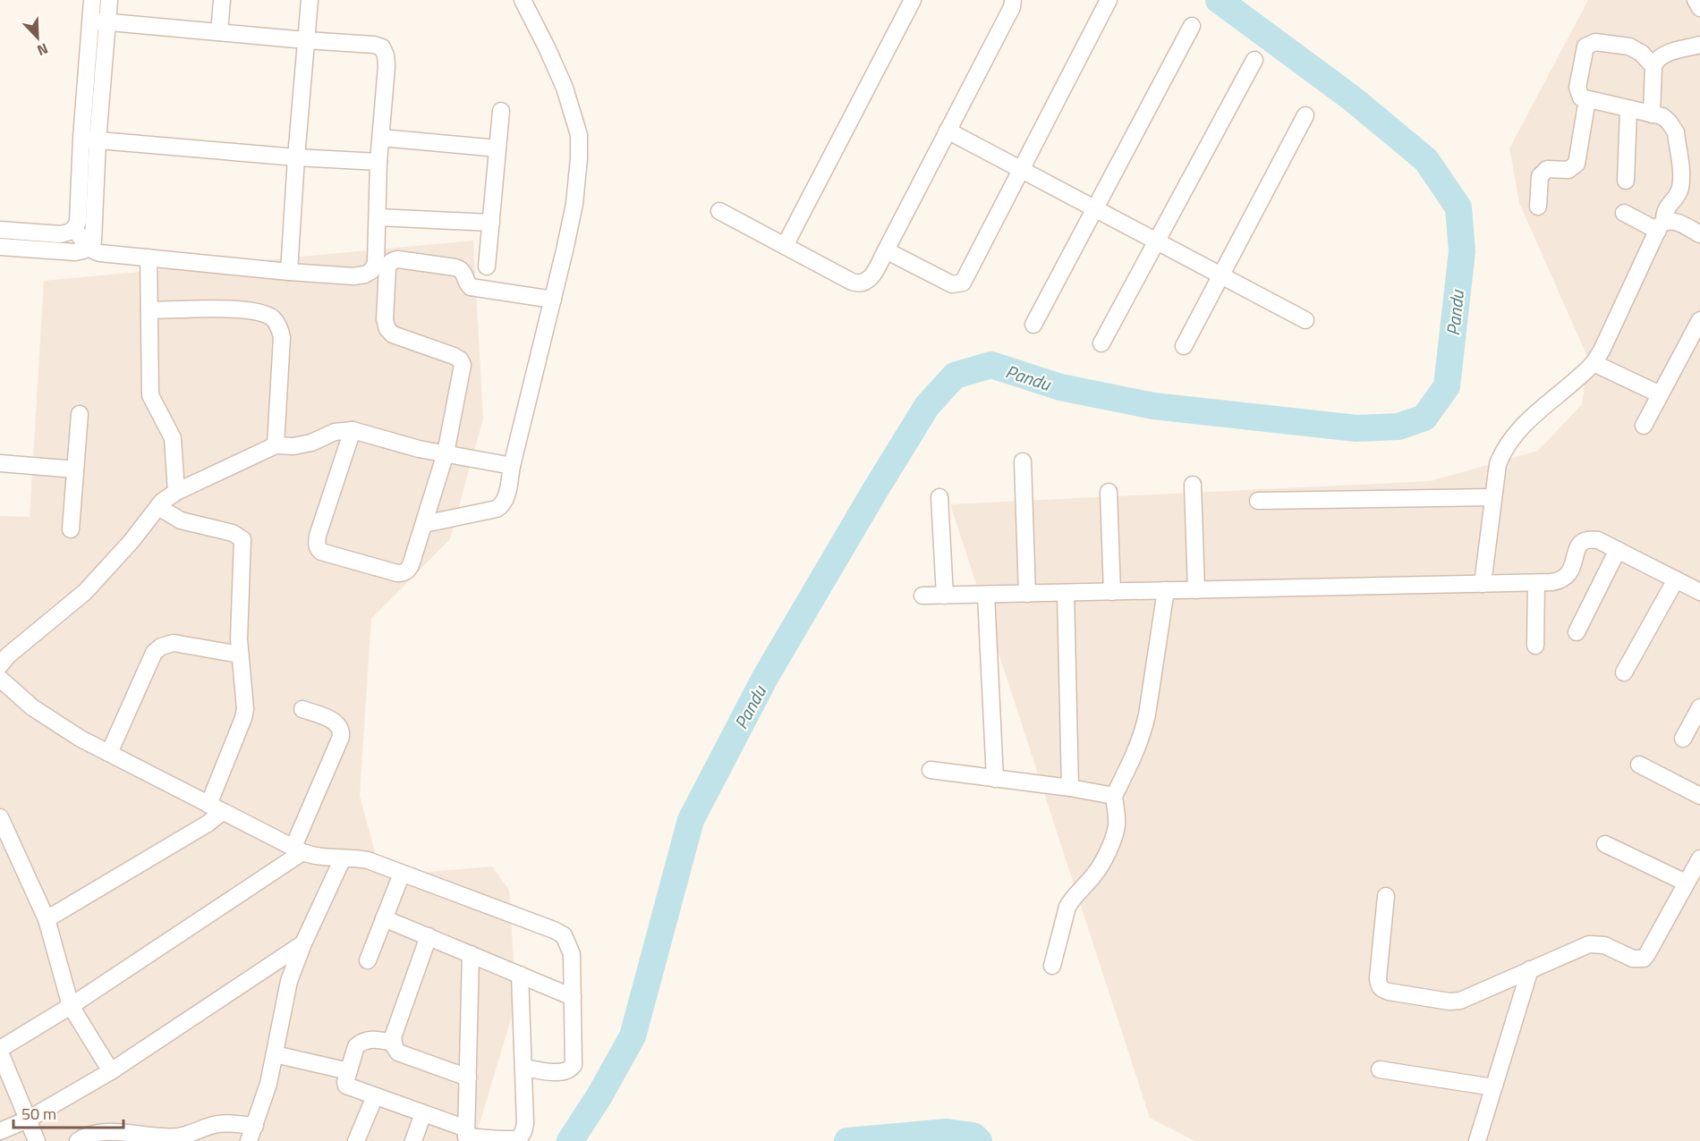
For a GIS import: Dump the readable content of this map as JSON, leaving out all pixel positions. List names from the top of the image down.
{
  "water": ["Pandu"],
  "scale_bar": "50 m",
  "north": "bottom right"
}
